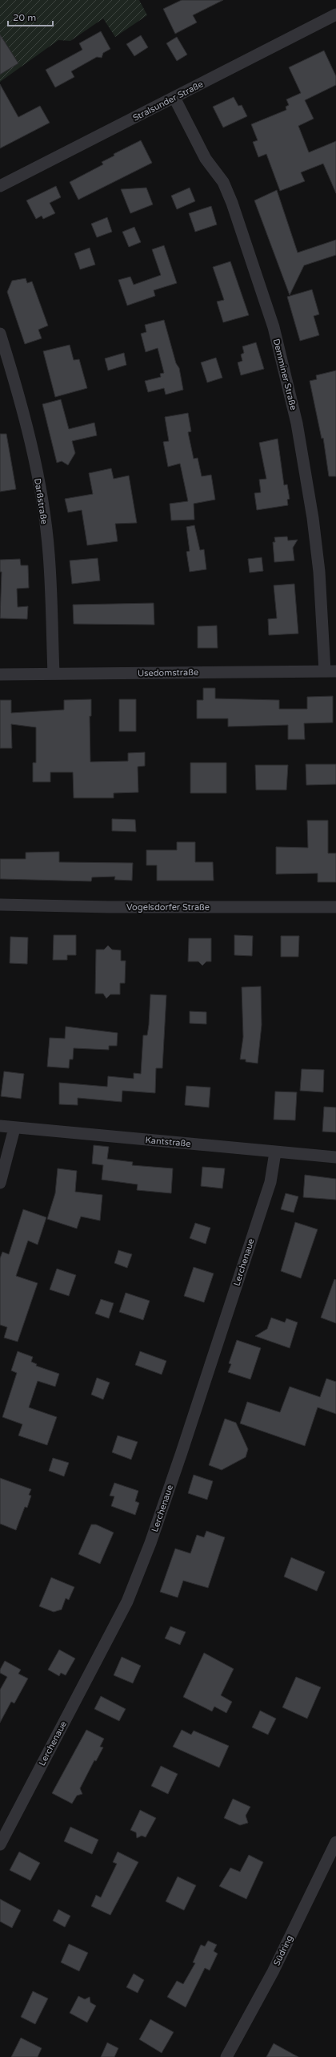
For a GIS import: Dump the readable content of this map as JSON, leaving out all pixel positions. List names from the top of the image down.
{
  "streets": {
    "street": [
      "Stralsunder Straße",
      "Demminer Straße",
      "Darßstraße",
      "Usedomstraße",
      "Vogelsdorfer Straße",
      "Kantstraße",
      "Lerchenaue",
      "Südring"
    ]
  },
  "crossings": [
    ["Stralsunder Straße", "Demminer Straße"],
    ["Demminer Straße", "Usedomstraße"],
    ["Darßstraße", "Usedomstraße"],
    ["Kantstraße", "Lerchenaue"]
  ],
  "scale_bar": "20 m"
}
